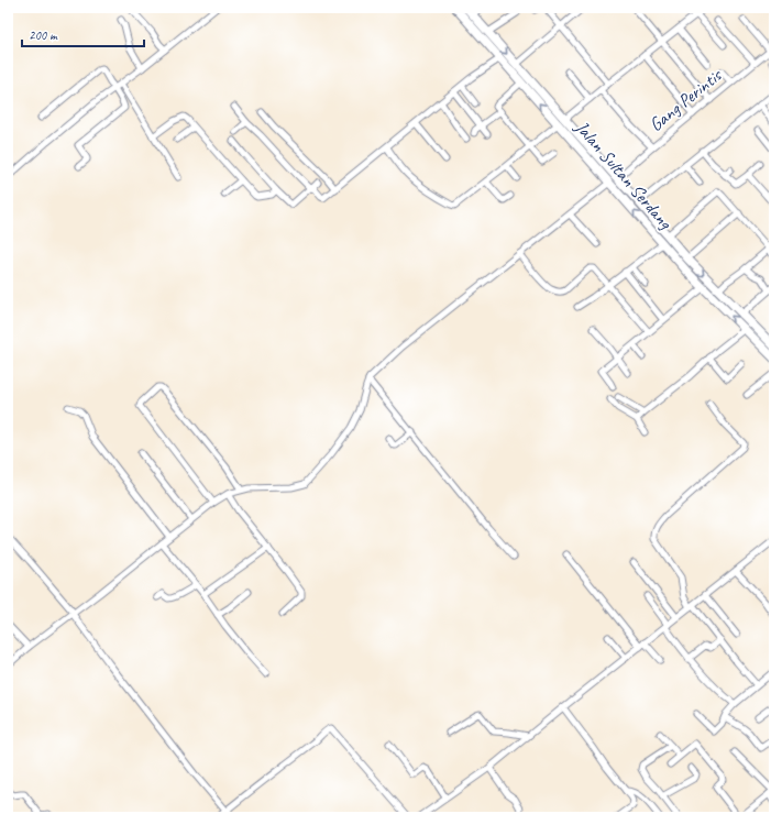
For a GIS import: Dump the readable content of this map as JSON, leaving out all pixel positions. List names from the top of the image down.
{
  "streets": {
    "highway": ["Jalan Sultan Serdang"],
    "street": ["Gang Perintis"]
  },
  "crossings": [
    ["Gang Perintis", "Jalan Sultan Serdang"]
  ],
  "scale_bar": "200 m"
}
